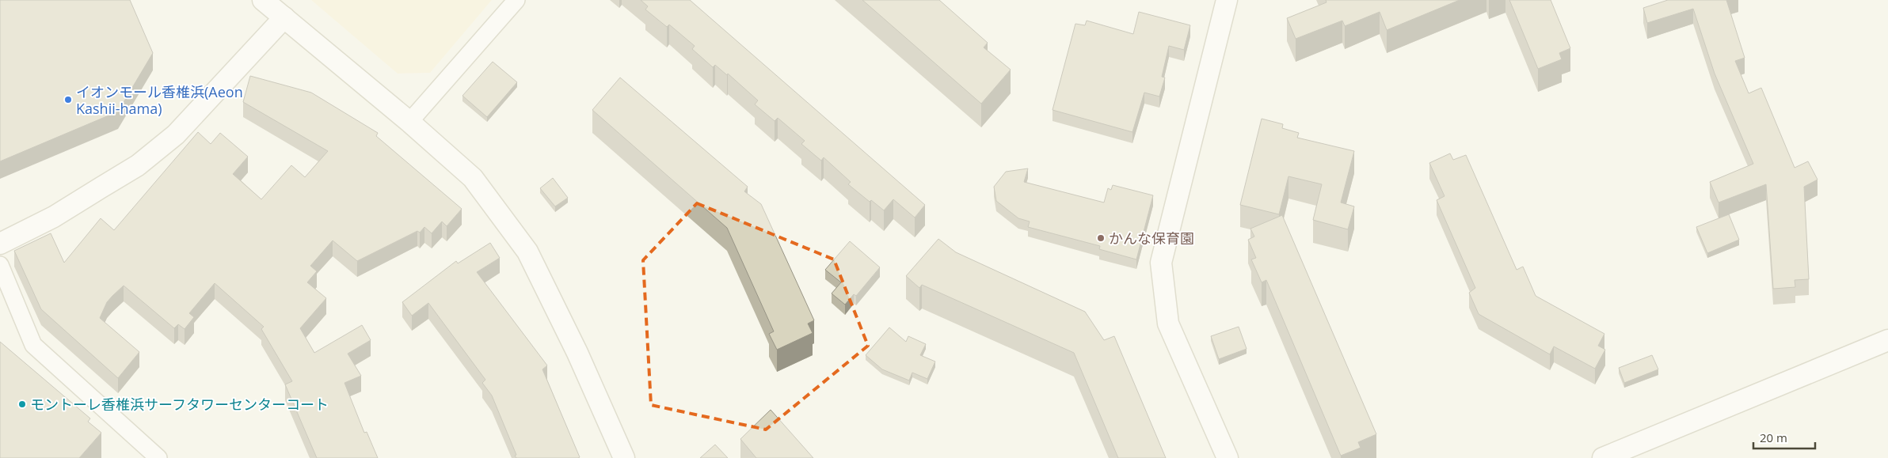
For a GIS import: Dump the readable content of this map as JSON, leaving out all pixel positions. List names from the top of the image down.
{
  "places": ["イオンモール香椎浜(Aeon Kashii-hama)", "かんな保育園", "モントーレ香椎浜サーフタワーセンターコート"],
  "scale_bar": "20 m"
}
